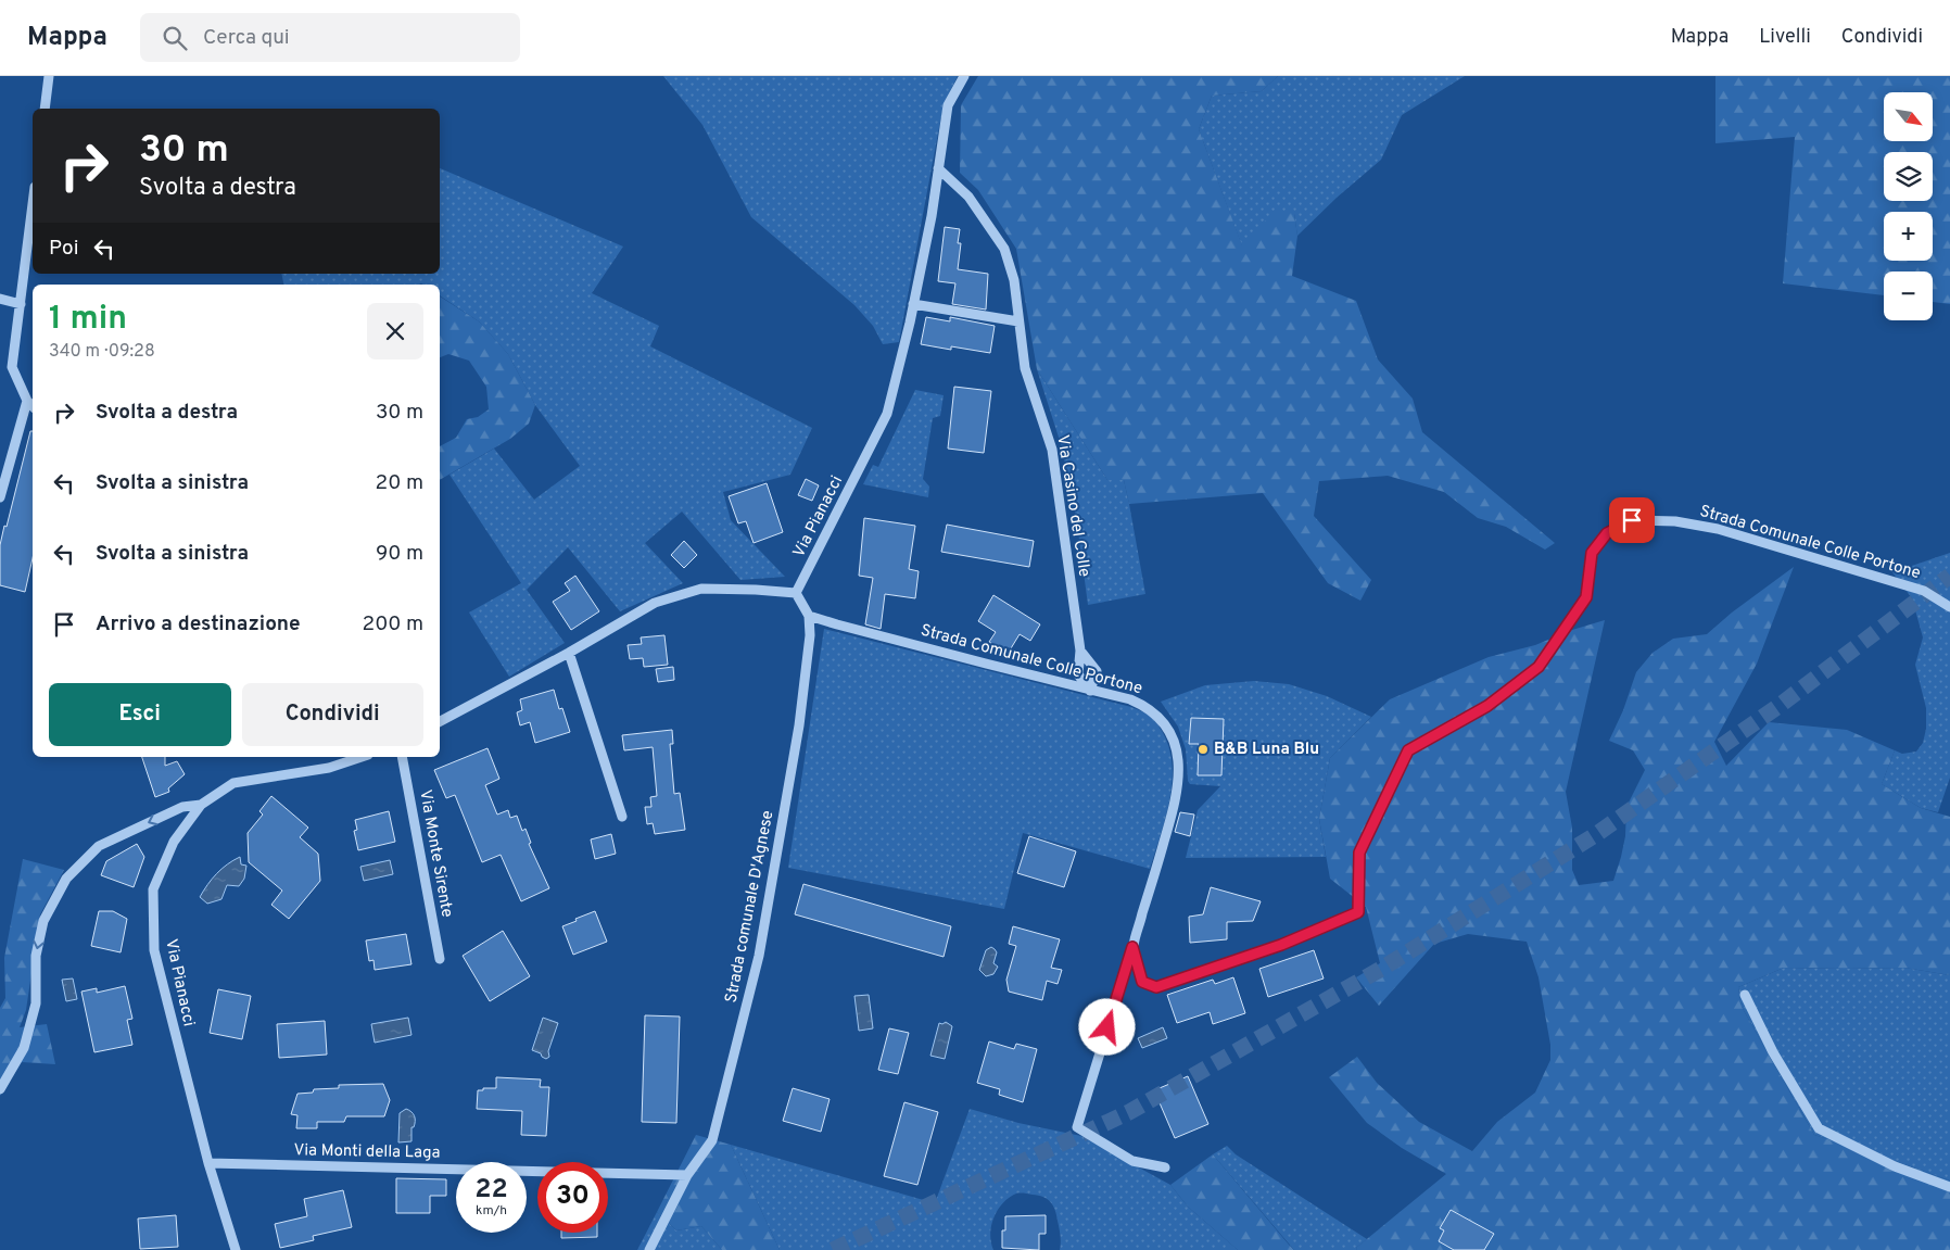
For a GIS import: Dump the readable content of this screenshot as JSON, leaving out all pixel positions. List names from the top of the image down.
{
  "streets": {
    "street": [
      "Via Casino del Colle",
      "Via Pianacci",
      "Strada Comunale Colle Portone",
      "Via Monte Sirente",
      "Strada comunale D'Agnese",
      "Via Monti della Laga"
    ]
  },
  "crossings": [
    ["Via Casino del Colle", "Via Pianacci"],
    ["Via Casino del Colle", "Strada Comunale Colle Portone"],
    ["Via Pianacci", "Via Monti della Laga"],
    ["Strada Comunale Colle Portone", "Strada comunale D'Agnese"],
    ["Strada comunale D'Agnese", "Via Monti della Laga"]
  ],
  "places": ["B&B Luna Blu"],
  "north": "bottom right",
  "page": {
    "header": "Mappa",
    "search": "Cerca qui",
    "nav": ["Mappa", "Livelli", "Condividi"],
    "map_buttons": ["+", "−"],
    "turn": ["30 m", "Svolta a destra"],
    "then": "Poi",
    "heading": ["1 min", "340 m · 09:28"],
    "list": [
      {
        "name": "Svolta a destra",
        "value": "30 m"
      },
      {
        "name": "Svolta a sinistra",
        "value": "20 m"
      },
      {
        "name": "Svolta a sinistra",
        "value": "90 m"
      },
      {
        "name": "Arrivo a destinazione",
        "value": "200 m"
      }
    ],
    "buttons": ["Esci", "Condividi"],
    "speed": "22 km/h",
    "limit": "30"
  }
}
